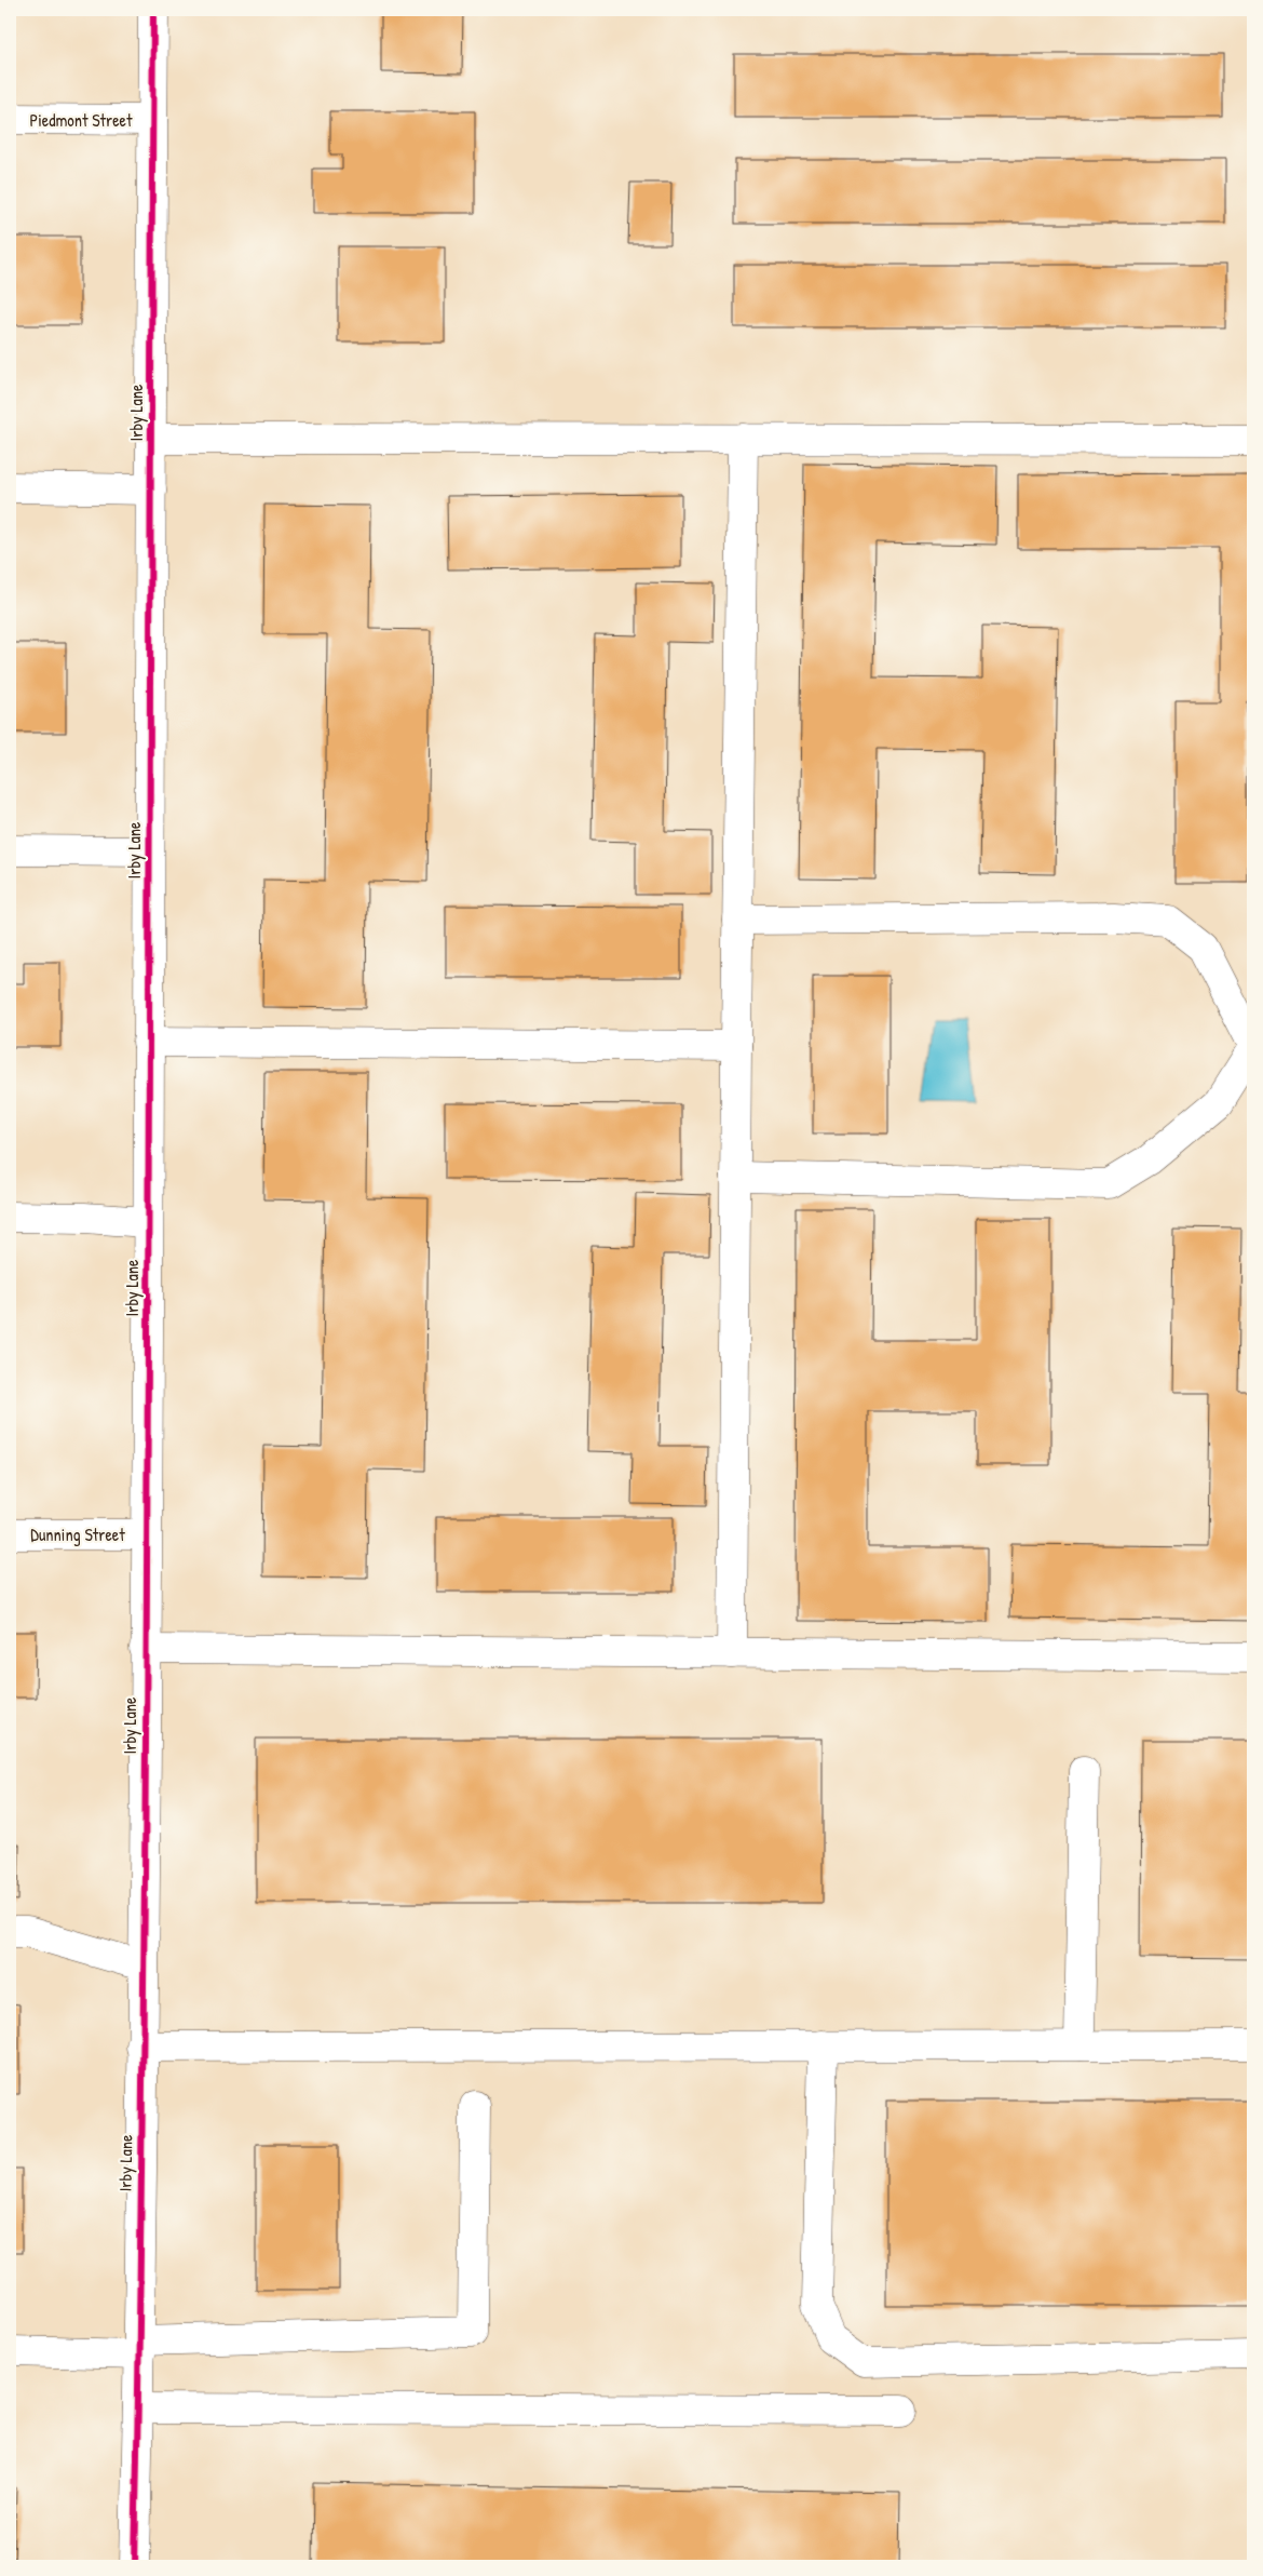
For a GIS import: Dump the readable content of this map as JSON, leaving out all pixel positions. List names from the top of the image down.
{
  "streets": {
    "street": ["Piedmont Street", "Irby Lane", "Dunning Street"]
  },
  "crossings": [
    ["Piedmont Street", "Irby Lane"],
    ["Irby Lane", "Dunning Street"]
  ]
}
